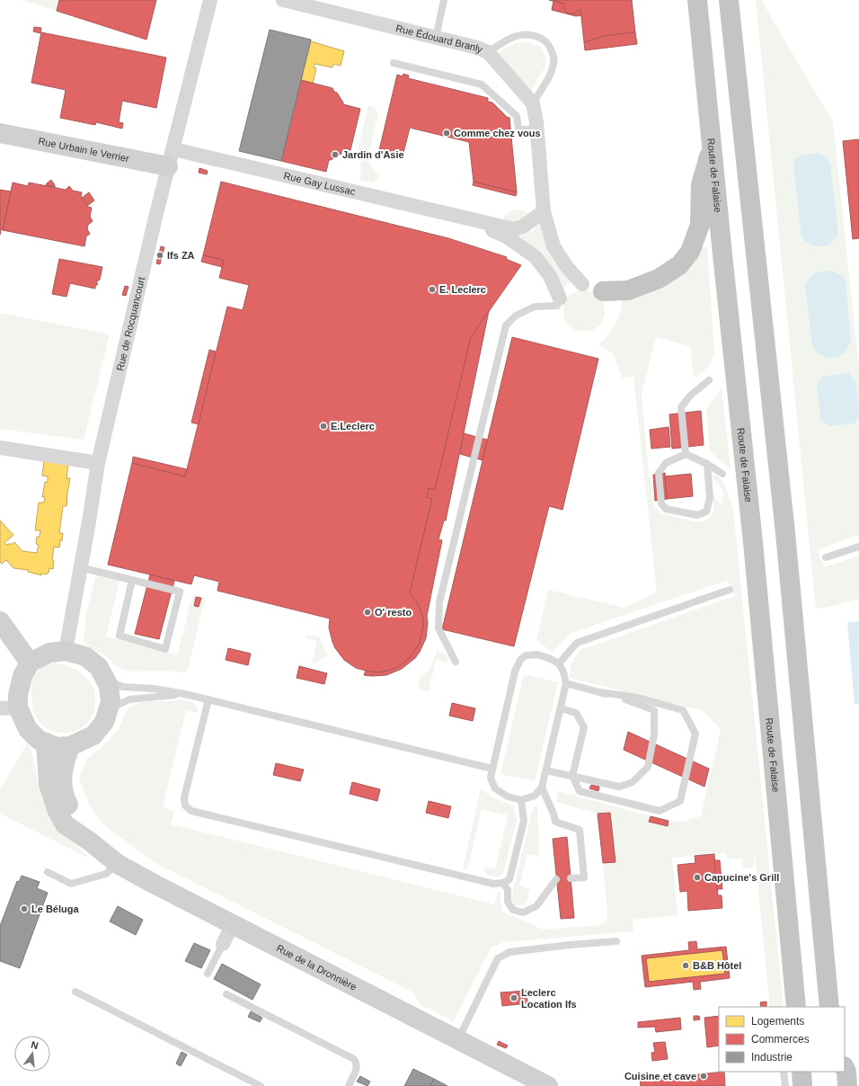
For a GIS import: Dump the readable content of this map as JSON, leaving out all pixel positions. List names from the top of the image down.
{
  "streets": {
    "highway": ["Route de Falaise"],
    "street": [
      "Rue Édouard Branly",
      "Rue Urbain le Verrier",
      "Rue Gay Lussac",
      "Rue de Rocquancourt",
      "Rue de la Dronnière"
    ]
  },
  "crossings": [
    ["Rue Urbain le Verrier", "Rue Gay Lussac"],
    ["Rue Urbain le Verrier", "Rue de Rocquancourt"],
    ["Rue Gay Lussac", "Rue de Rocquancourt"],
    ["Rue de Rocquancourt", "Rue de la Dronnière"]
  ],
  "places": [
    "Comme chez vous",
    "Jardin d'Asie",
    "Ifs ZA",
    "E. Leclerc",
    "E.Leclerc",
    "O' resto",
    "Capucine's Grill",
    "Le Béluga",
    "B&B Hôtel",
    "Leclerc Location Ifs",
    "Cuisine et cave"
  ],
  "legend": ["Logements", "Commerces", "Industrie"],
  "north": "top"
}
